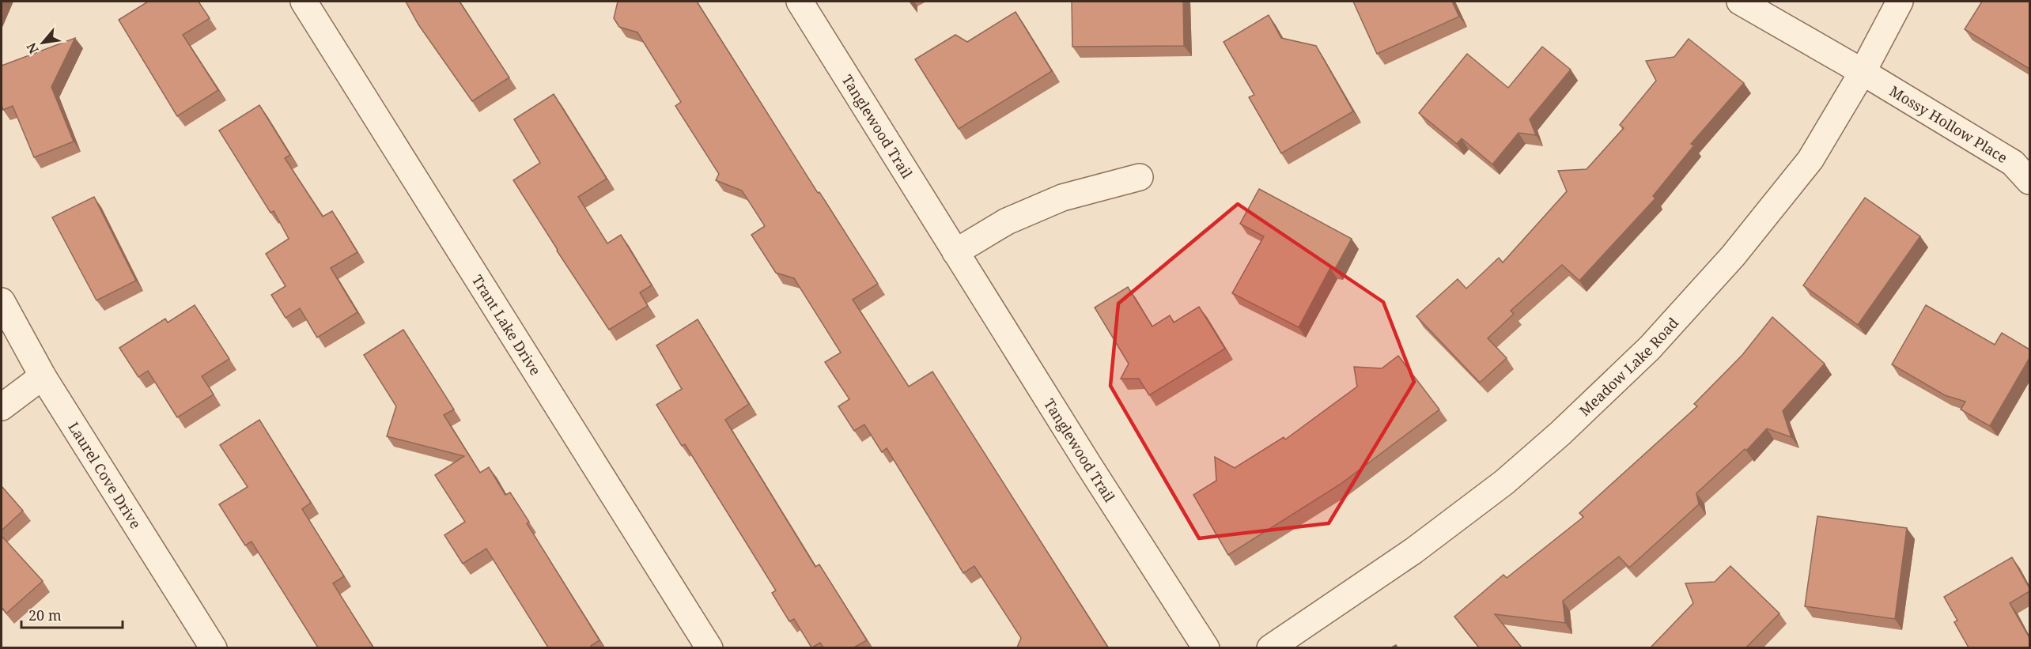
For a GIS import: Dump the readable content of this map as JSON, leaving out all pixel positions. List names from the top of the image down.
{
  "streets": {
    "street": [
      "Mossy Hollow Place",
      "Tanglewood Trail",
      "Trant Lake Drive",
      "Meadow Lake Road",
      "Laurel Cove Drive"
    ]
  },
  "crossings": [
    ["Mossy Hollow Place", "Meadow Lake Road"]
  ],
  "scale_bar": "20 m",
  "north": "bottom left"
}
